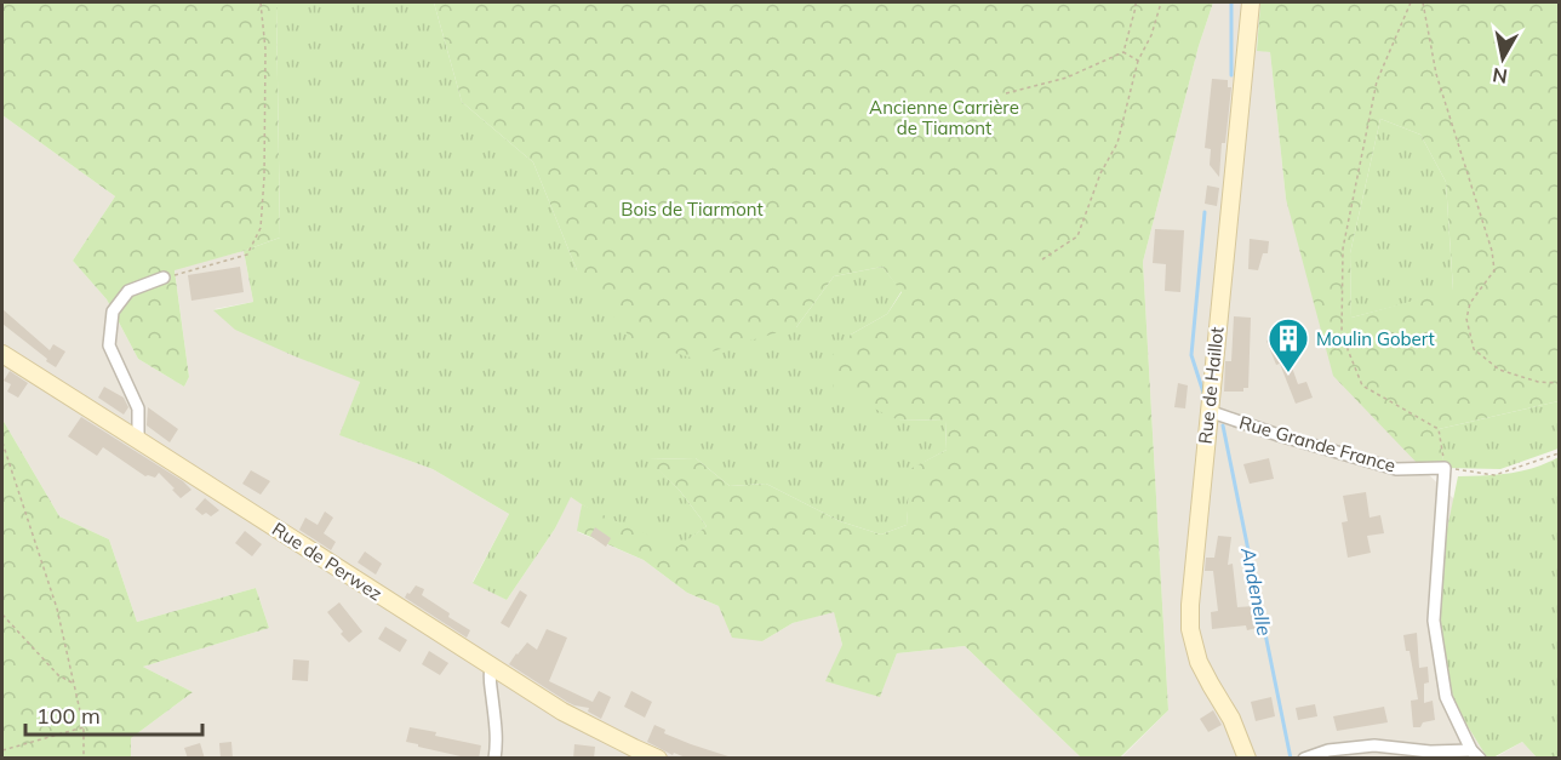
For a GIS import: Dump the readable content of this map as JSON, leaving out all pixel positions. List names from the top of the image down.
{
  "streets": {
    "street": ["Rue de Haillot", "Rue Grande France", "Rue de Perwez"]
  },
  "crossings": [
    ["Rue de Haillot", "Rue Grande France"]
  ],
  "water": ["Andenelle"],
  "parks": ["Ancienne Carrière de Tiamont", "Bois de Tiarmont"],
  "places": {
    "building": ["Moulin Gobert"]
  },
  "scale_bar": "100 m",
  "north": "bottom"
}
